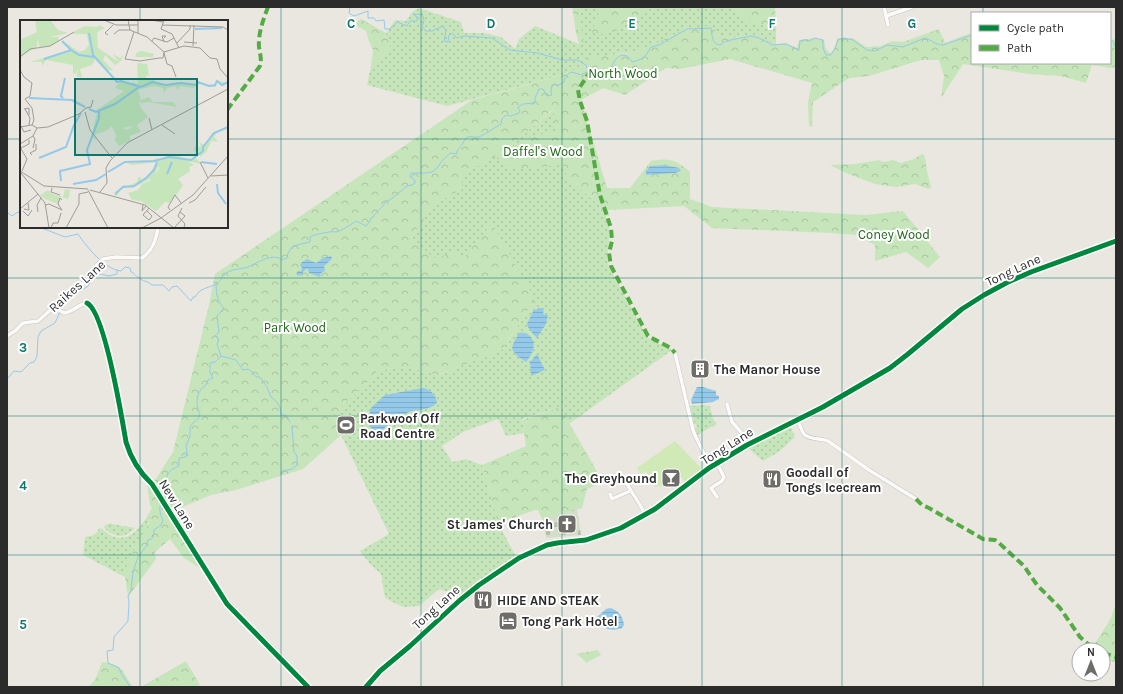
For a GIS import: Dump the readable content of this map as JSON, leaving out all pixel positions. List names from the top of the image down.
{
  "streets": {
    "street": ["Tong Lane", "Raikes Lane", "New Lane"]
  },
  "crossings": [
    ["Raikes Lane", "New Lane"]
  ],
  "parks": [
    "North Wood",
    "Daffel's Wood",
    "Coney Wood",
    "Park Wood"
  ],
  "places": {
    "building": ["The Manor House"],
    "sports": ["Parkwoof Off Road Centre"],
    "bar": ["The Greyhound"],
    "restaurant": ["Goodall of Tongs Icecream", "HIDE AND STEAK"],
    "church": ["St James' Church"],
    "hotel": ["Tong Park Hotel"]
  },
  "legend": ["Cycle path", "Path"],
  "north": "top",
  "grid": {
    "columns": [
      "C",
      "D",
      "E",
      "F",
      "G"
    ],
    "rows": ["3", "4", "5"]
  }
}
